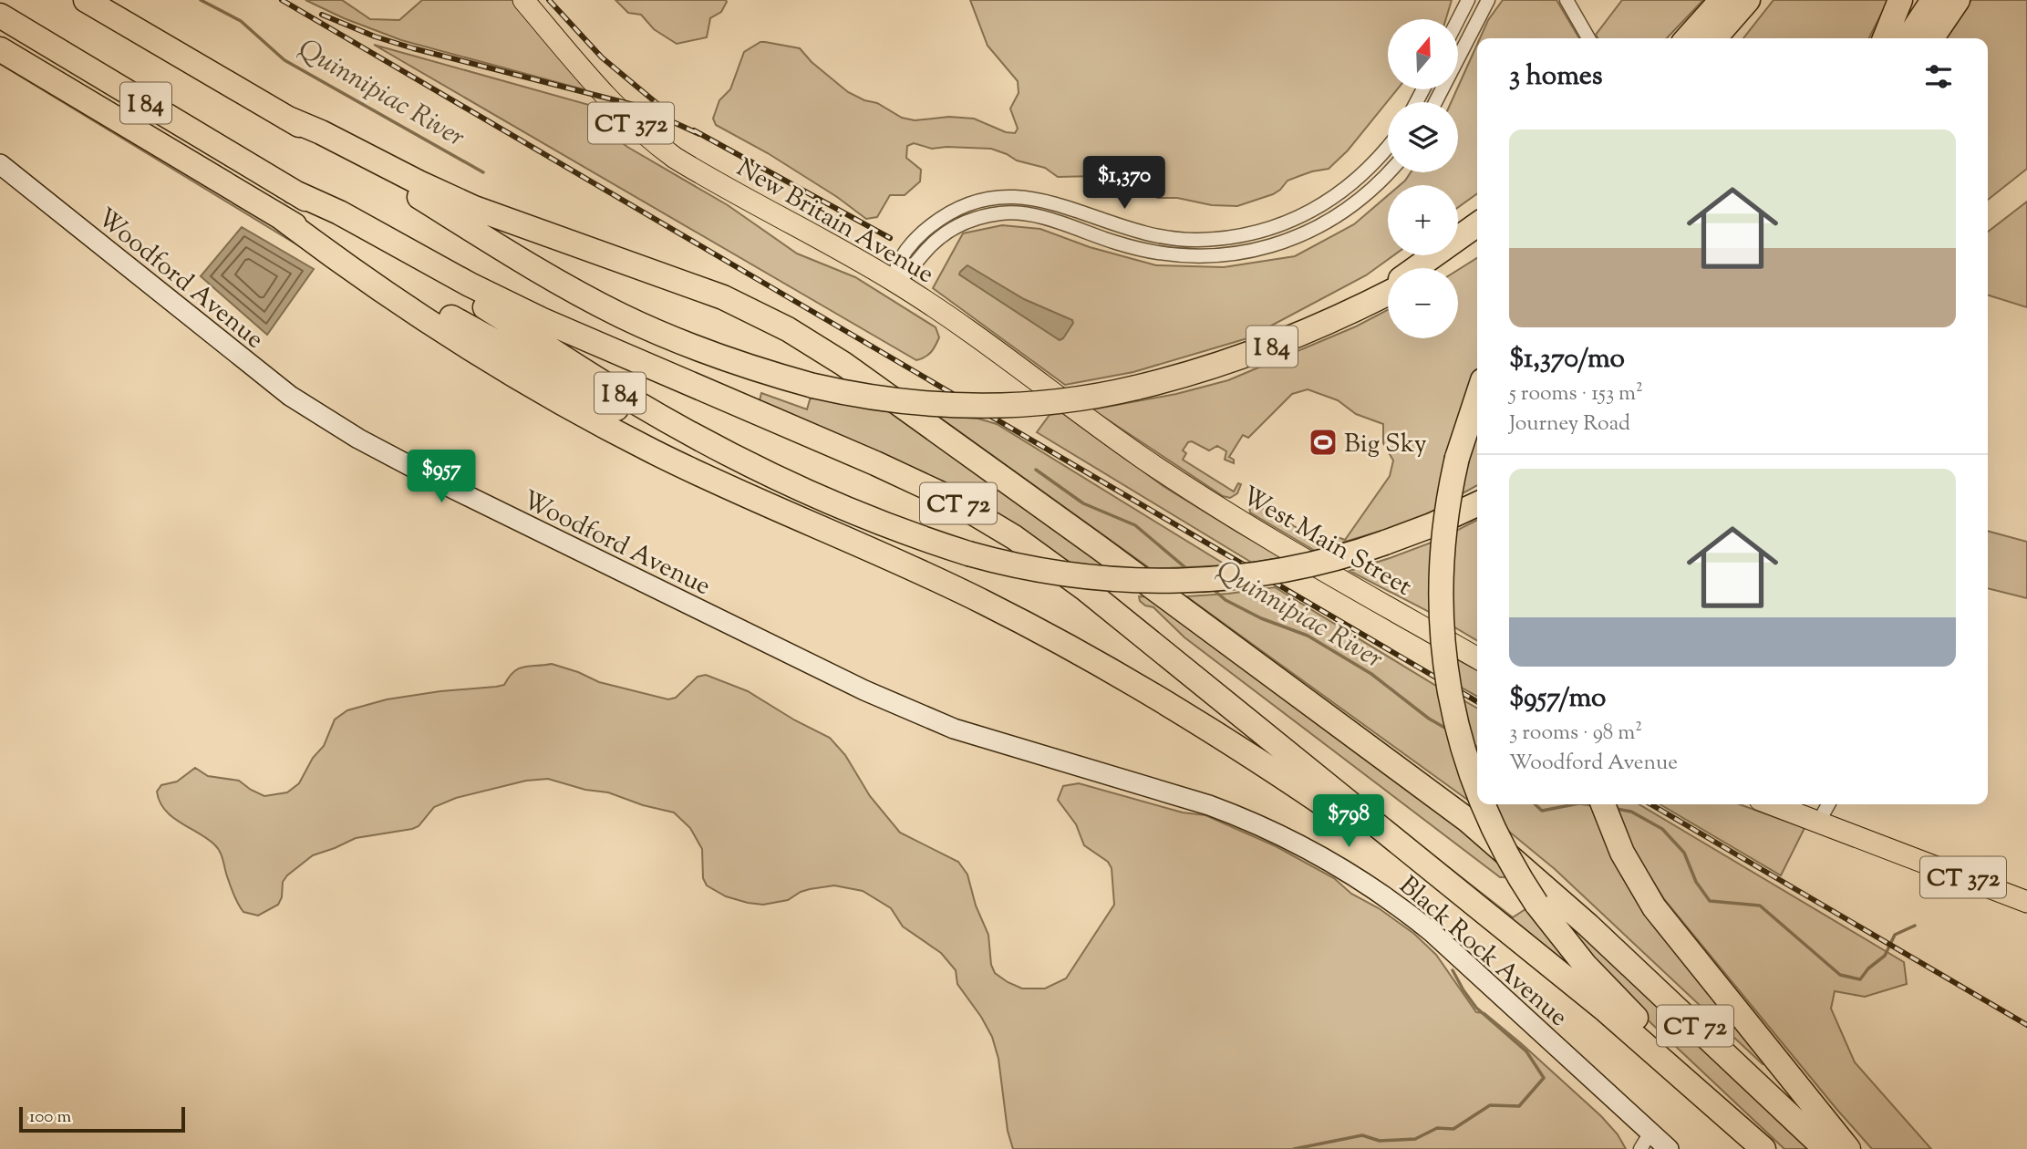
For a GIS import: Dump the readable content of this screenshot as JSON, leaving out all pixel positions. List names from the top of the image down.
{
  "streets": {
    "highway": ["I 84", "CT 72"],
    "main road": ["CT 372", "New Britain Avenue", "West Main Street"],
    "street": ["Woodford Avenue", "Black Rock Avenue"]
  },
  "crossings": [
    ["I 84", "CT 72"],
    ["New Britain Avenue", "West Main Street"],
    ["Woodford Avenue", "Black Rock Avenue"]
  ],
  "water": ["Quinnipiac River"],
  "places": {
    "sports": ["Big Sky"]
  },
  "scale_bar": "100 m",
  "north": "top",
  "page": {
    "map_buttons": ["+", "−"],
    "heading": "3 homes",
    "list": [
      {
        "name": "$1,370/mo",
        "note": "5 rooms · 153 m² · Journey Road"
      },
      {
        "name": "$957/mo",
        "note": "3 rooms · 98 m² · Woodford Avenue"
      }
    ],
    "price": ["$1,370", "$957", "$798"],
    "scale": "100 m"
  }
}
